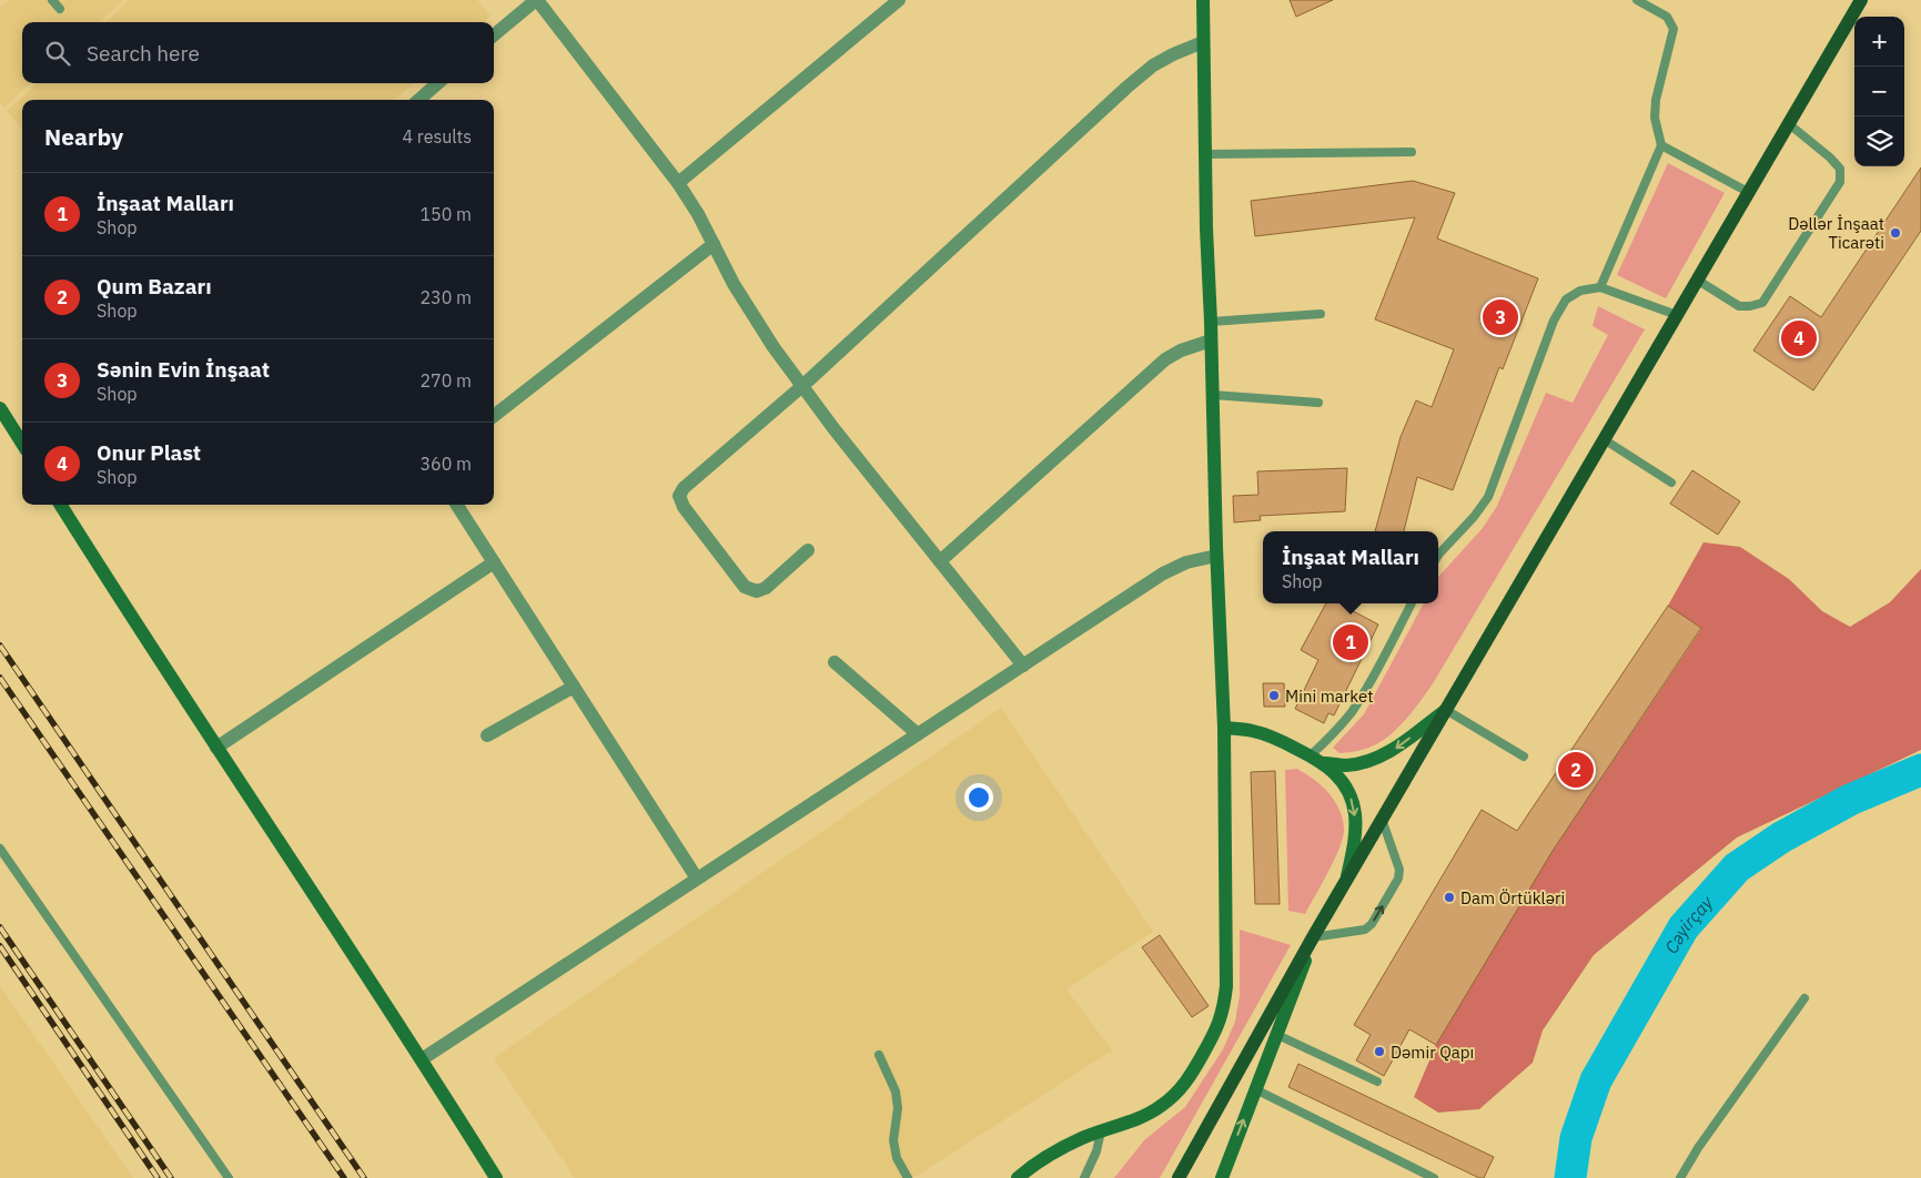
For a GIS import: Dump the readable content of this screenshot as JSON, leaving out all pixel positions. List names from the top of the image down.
{
  "water": ["Cəyirçay"],
  "places": [
    "Dəllər İnşaat Ticarəti",
    "Mini market",
    "Dam Örtükləri",
    "Dəmir Qapı"
  ],
  "page": {
    "map_buttons": ["+", "−"],
    "search": "Search here",
    "heading": ["Nearby", "4 results"],
    "list": [
      {
        "mark": "1",
        "name": "İnşaat Malları",
        "note": "Shop",
        "value": "150 m"
      },
      {
        "mark": "2",
        "name": "Qum Bazarı",
        "note": "Shop",
        "value": "230 m"
      },
      {
        "mark": "3",
        "name": "Sənin Evin İnşaat",
        "note": "Shop",
        "value": "270 m"
      },
      {
        "mark": "4",
        "name": "Onur Plast",
        "note": "Shop",
        "value": "360 m"
      }
    ],
    "pins": [
      "3",
      "4",
      "1",
      "2"
    ],
    "popup": ["İnşaat Malları", "Shop"]
  }
}
